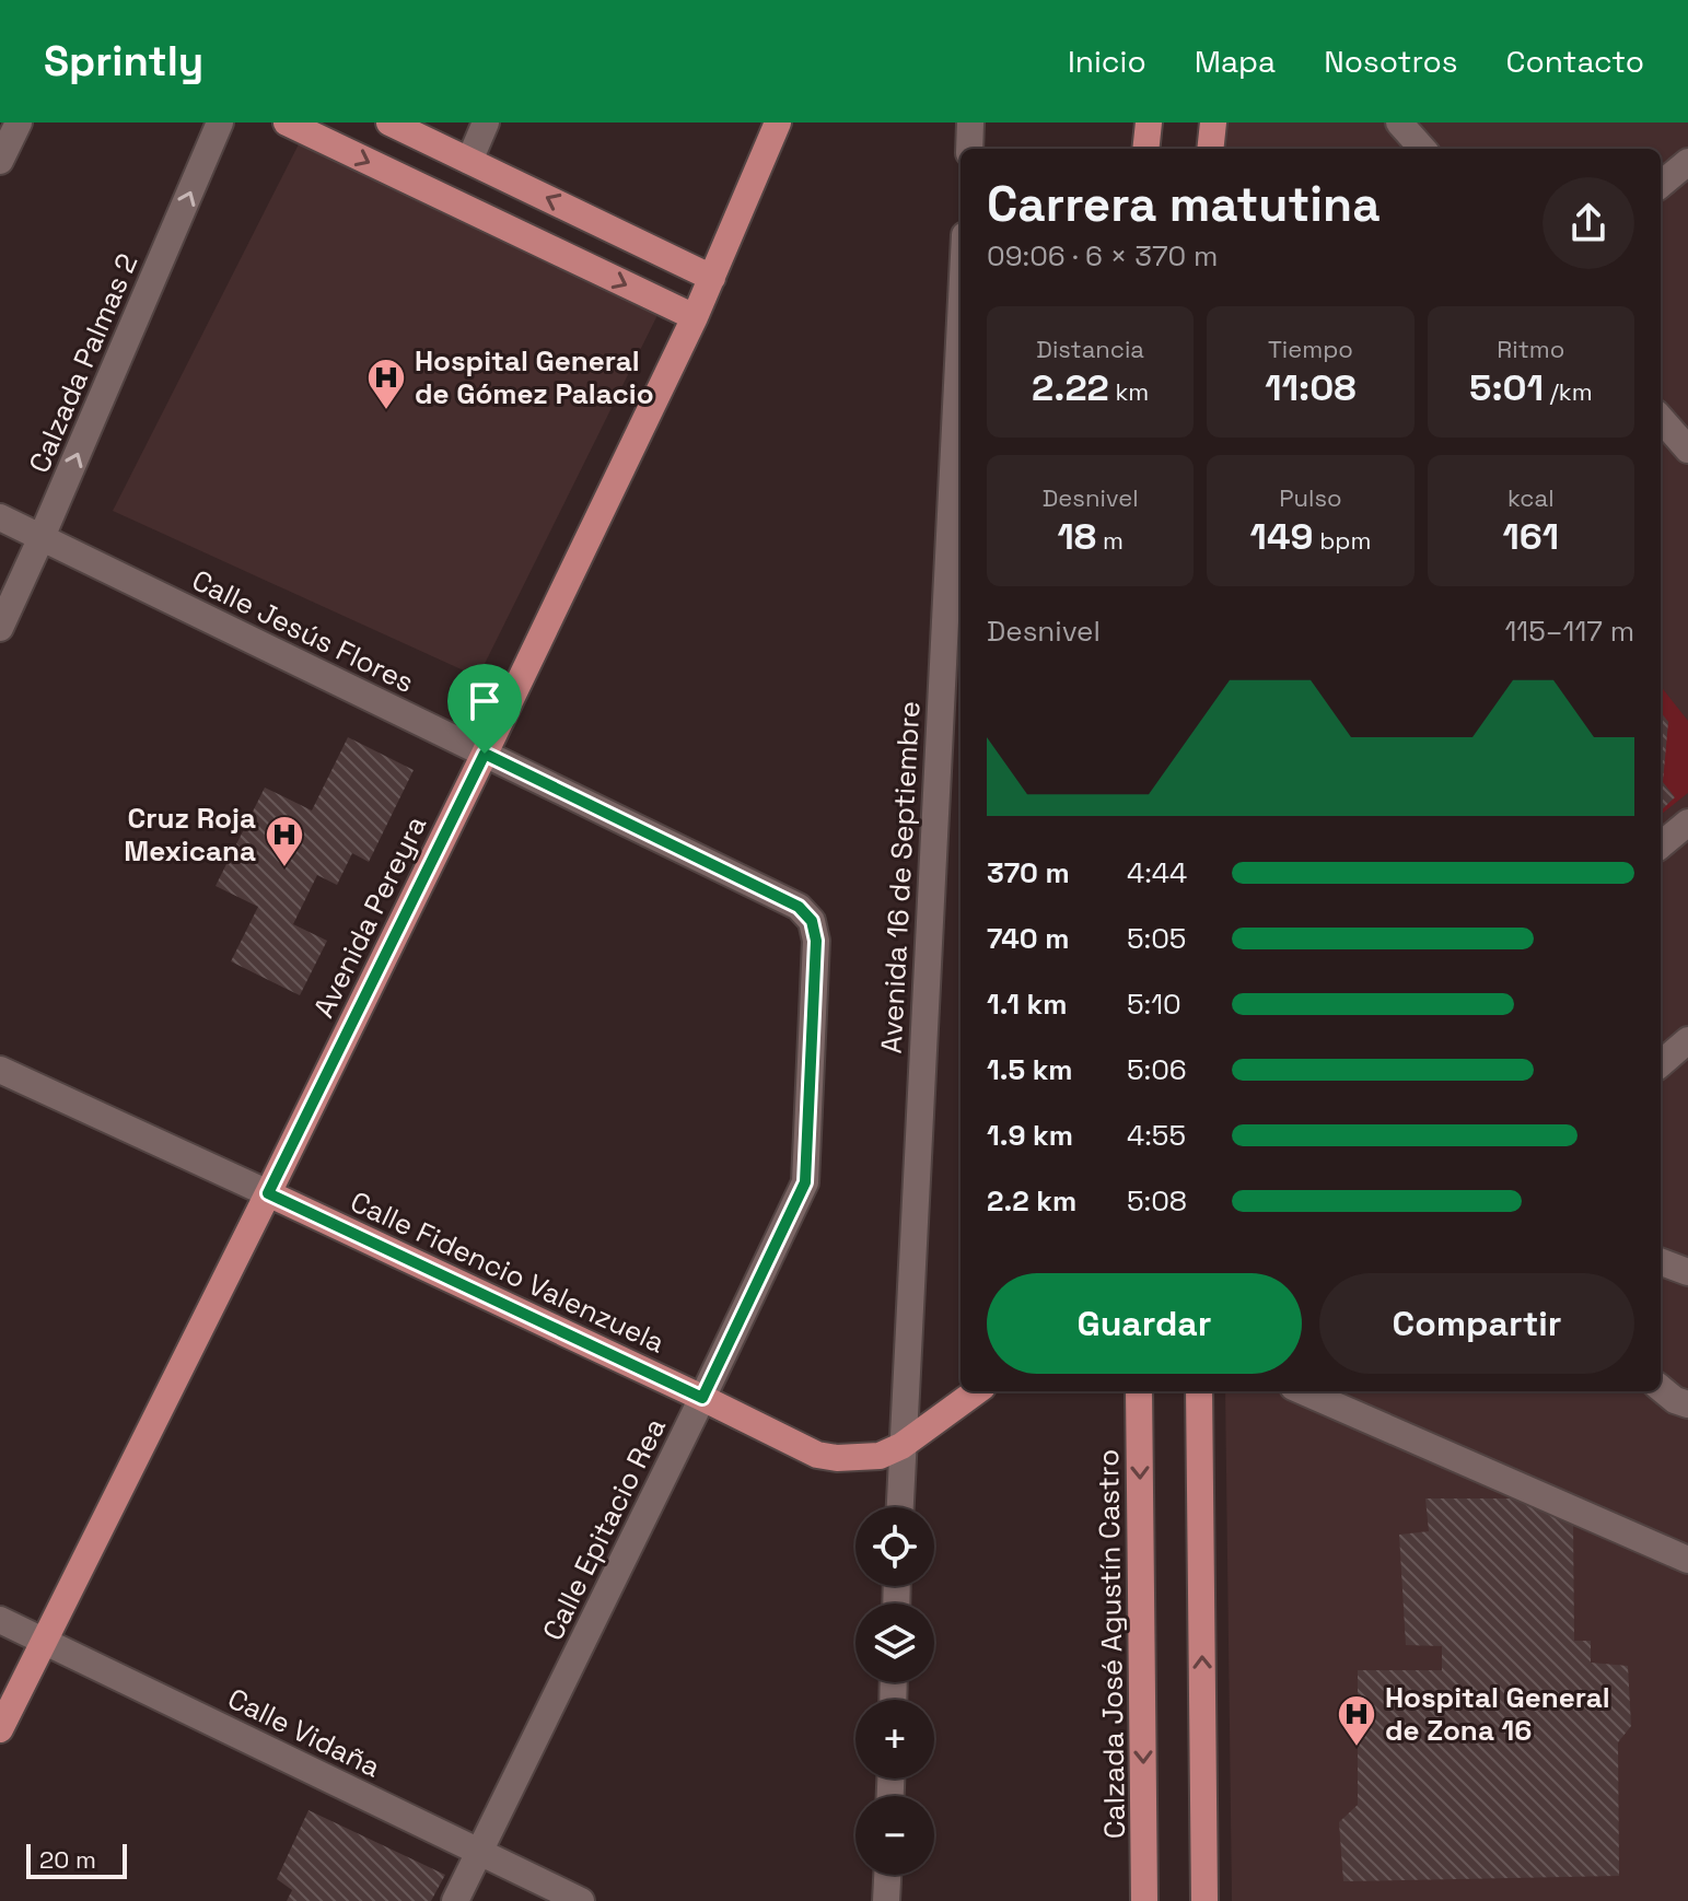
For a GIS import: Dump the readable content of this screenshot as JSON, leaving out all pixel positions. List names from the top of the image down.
{
  "streets": {
    "main road": ["Avenida Pereyra", "Calle Fidencio Valenzuela", "Calzada José Agustín Castro"],
    "street": [
      "Calzada Palmas 2",
      "Calle Jesús Flores",
      "Avenida 16 de Septiembre",
      "Calle Epitacio Rea",
      "Calle Vidaña"
    ]
  },
  "crossings": [
    ["Calzada Palmas 2", "Calle Jesús Flores"],
    ["Calle Jesús Flores", "Avenida Pereyra"],
    ["Calle Jesús Flores", "Calle Epitacio Rea"],
    ["Avenida 16 de Septiembre", "Calle Fidencio Valenzuela"],
    ["Avenida Pereyra", "Calle Fidencio Valenzuela"],
    ["Avenida Pereyra", "Calle Vidaña"],
    ["Calle Fidencio Valenzuela", "Calle Epitacio Rea"],
    ["Calle Epitacio Rea", "Calle Vidaña"]
  ],
  "one_way": ["Calzada Palmas 2"],
  "places": {
    "hospital": ["Hospital General de Gómez Palacio", "Cruz Roja Mexicana", "Hospital General de Zona 16"]
  },
  "scale_bar": "20 m",
  "page": {
    "header": "Sprintly",
    "nav": [
      "Inicio",
      "Mapa",
      "Nosotros",
      "Contacto"
    ],
    "heading": ["Carrera matutina", "09:06 · 6 × 370 m"],
    "stats": [
      ["Distancia", "2.22 km"],
      ["Tiempo", "11:08"],
      ["Ritmo", "5:01 /km"],
      ["Desnivel", "18 m"],
      ["Pulso", "149 bpm"],
      ["kcal", "161"]
    ],
    "chart": ["Desnivel", "115–117 m"],
    "list": [
      {
        "name": "370 m",
        "note": "4:44"
      },
      {
        "name": "740 m",
        "note": "5:05"
      },
      {
        "name": "1.1 km",
        "note": "5:10"
      },
      {
        "name": "1.5 km",
        "note": "5:06"
      },
      {
        "name": "1.9 km",
        "note": "4:55"
      },
      {
        "name": "2.2 km",
        "note": "5:08"
      }
    ],
    "buttons": ["Guardar", "Compartir"],
    "map_buttons": ["+", "−"],
    "scale": "20 m"
  }
}
